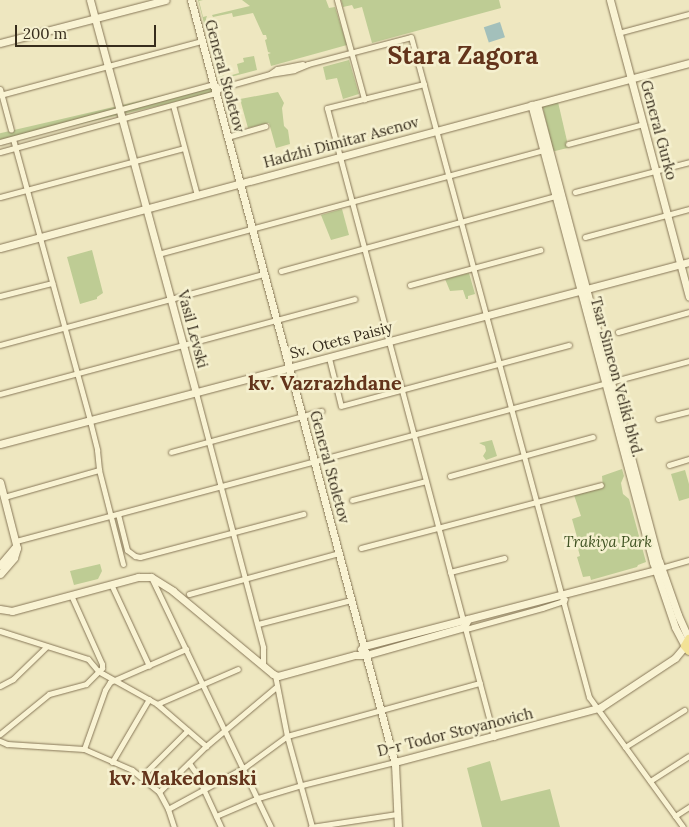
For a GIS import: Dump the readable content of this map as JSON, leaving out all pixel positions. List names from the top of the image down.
{
  "streets": {
    "street": [
      "General Stoletov",
      "General Gurko",
      "Hadzhi Dimitar Asenov",
      "Vasil Levski",
      "Sv. Otets Paisiy",
      "Tsar Simeon Veliki blvd.",
      "D-r Todor Stoyanovich"
    ]
  },
  "crossings": [
    ["General Stoletov", "Hadzhi Dimitar Asenov"],
    ["General Stoletov", "Sv. Otets Paisiy"],
    ["General Stoletov", "D-r Todor Stoyanovich"],
    ["General Gurko", "Hadzhi Dimitar Asenov"],
    ["General Gurko", "Sv. Otets Paisiy"],
    ["Hadzhi Dimitar Asenov", "Vasil Levski"],
    ["Hadzhi Dimitar Asenov", "Tsar Simeon Veliki blvd."],
    ["Vasil Levski", "Sv. Otets Paisiy"],
    ["Sv. Otets Paisiy", "Tsar Simeon Veliki blvd."],
    ["Tsar Simeon Veliki blvd.", "D-r Todor Stoyanovich"]
  ],
  "districts": ["Stara Zagora", "kv. Vazrazhdane", "kv. Makedonski"],
  "parks": ["Trakiya Park"],
  "scale_bar": "200 m"
}
